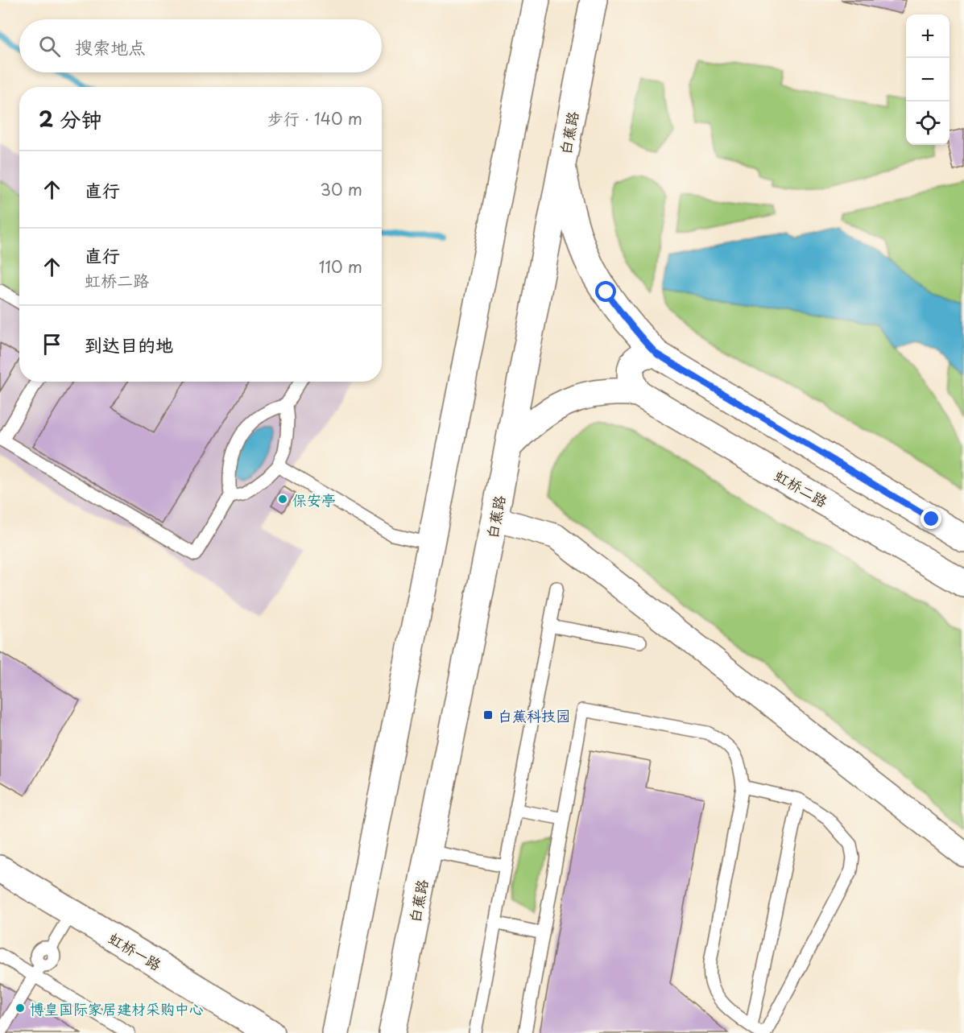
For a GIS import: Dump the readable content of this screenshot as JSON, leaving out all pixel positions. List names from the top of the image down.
{
  "streets": {
    "main road": ["白蕉路", "虹桥二路", "虹桥一路"]
  },
  "places": {
    "other": ["保安亭", "博皇国际家居建材采购中心"],
    "transit": ["白蕉科技园"]
  },
  "page": {
    "map_buttons": ["+", "−"],
    "search": "搜索地点",
    "heading": ["2 分钟", "步行 · 140 m"],
    "list": [
      ["直行", "30 m"],
      ["直行", "虹桥二路", "110 m"],
      "到达目的地"
    ]
  }
}
